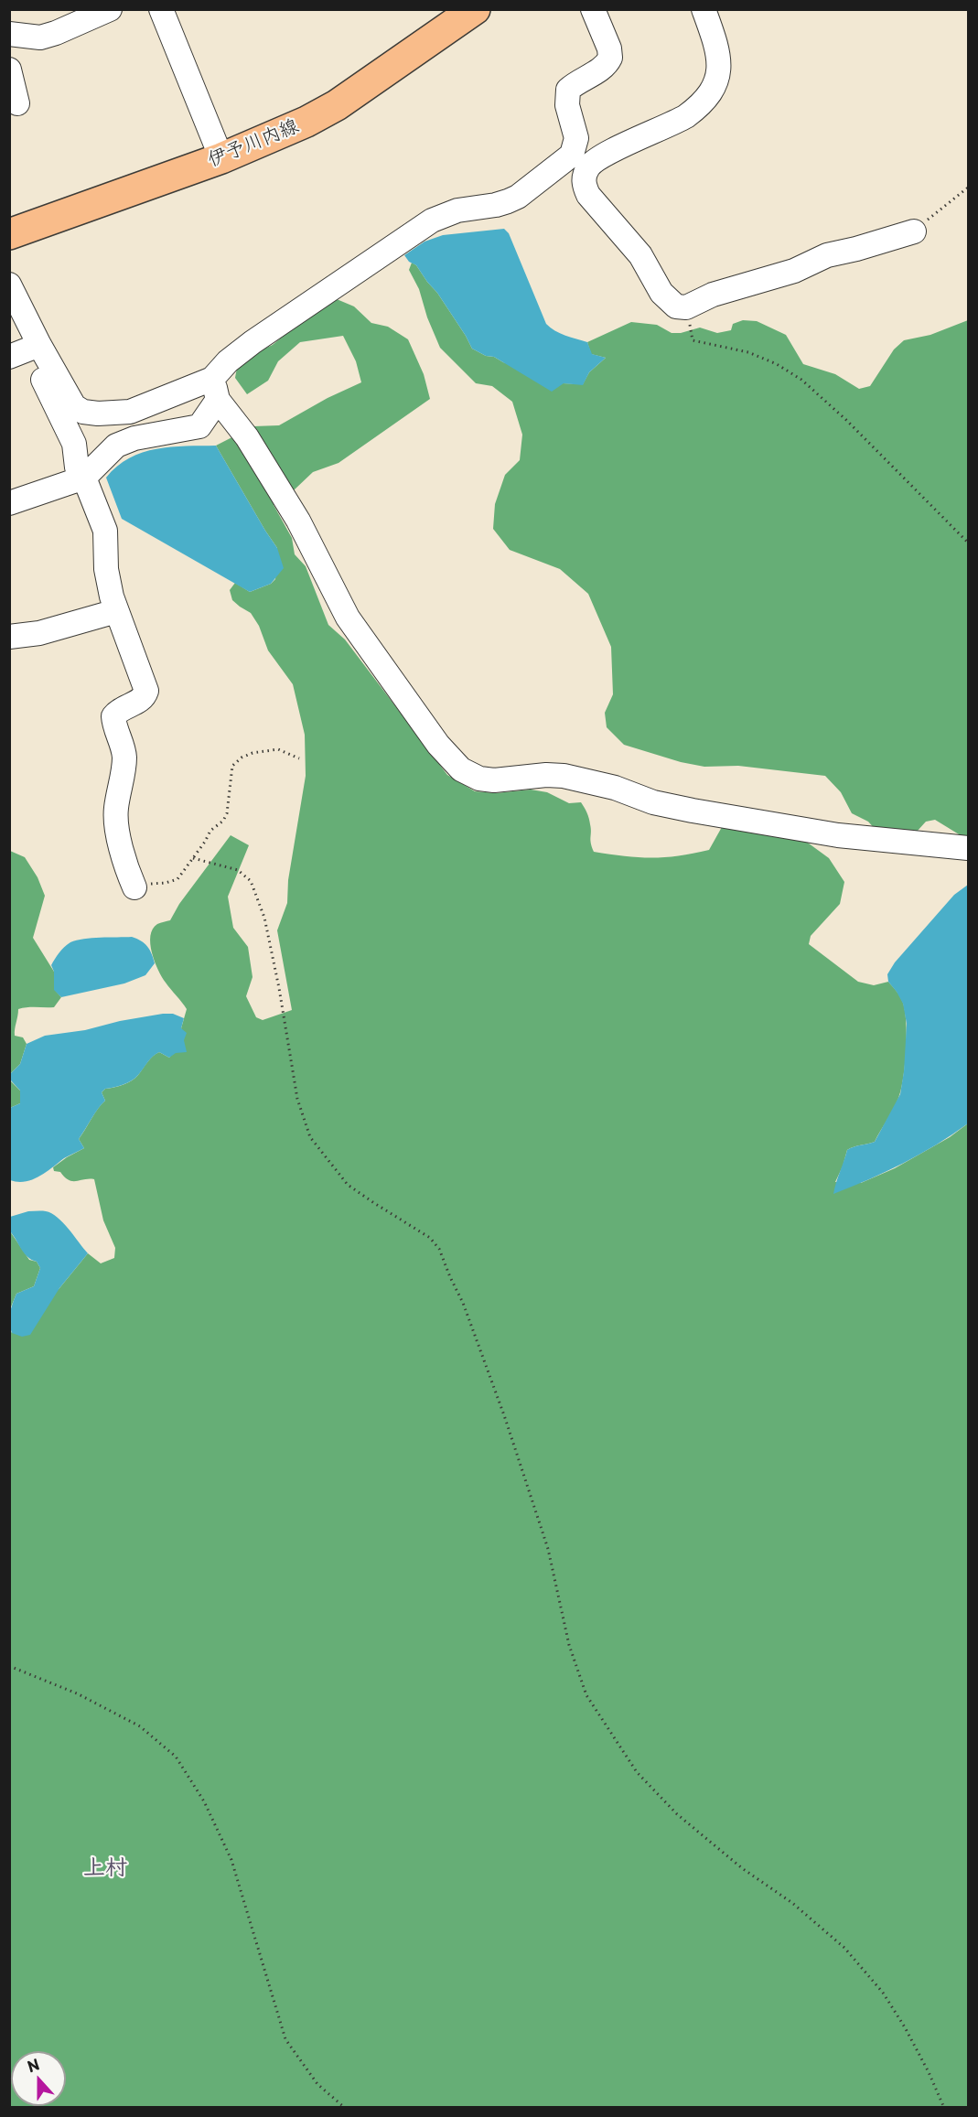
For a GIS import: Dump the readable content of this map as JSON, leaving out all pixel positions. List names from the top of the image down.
{
  "streets": {
    "main road": ["伊予川内線"]
  },
  "districts": ["上村"],
  "north": "top"
}
